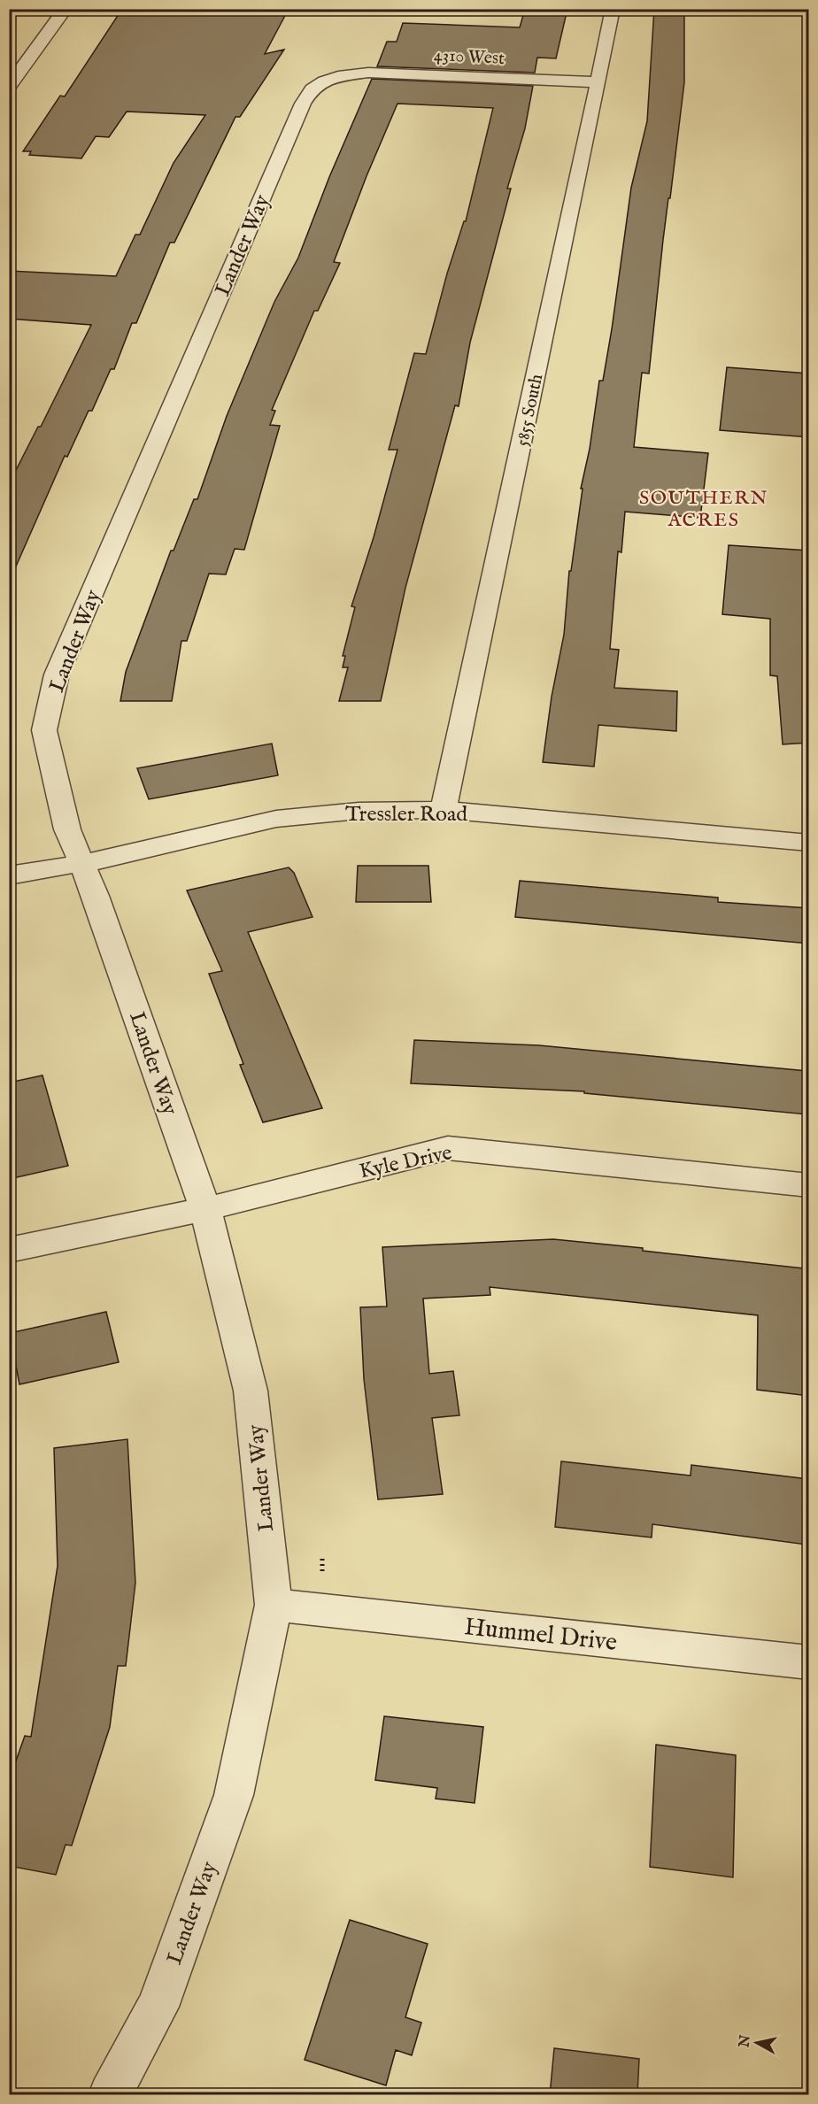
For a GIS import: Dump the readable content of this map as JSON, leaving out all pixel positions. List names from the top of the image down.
{
  "streets": {
    "street": [
      "4310 West",
      "Lander Way",
      "5855 South",
      "Tressler Road",
      "Kyle Drive",
      "Hummel Drive"
    ]
  },
  "crossings": [
    ["4310 West", "Lander Way"],
    ["4310 West", "5855 South"],
    ["Lander Way", "Tressler Road"],
    ["Lander Way", "Kyle Drive"],
    ["Lander Way", "Hummel Drive"],
    ["5855 South", "Tressler Road"]
  ],
  "districts": ["SOUTHERN ACRES"],
  "north": "left"
}
